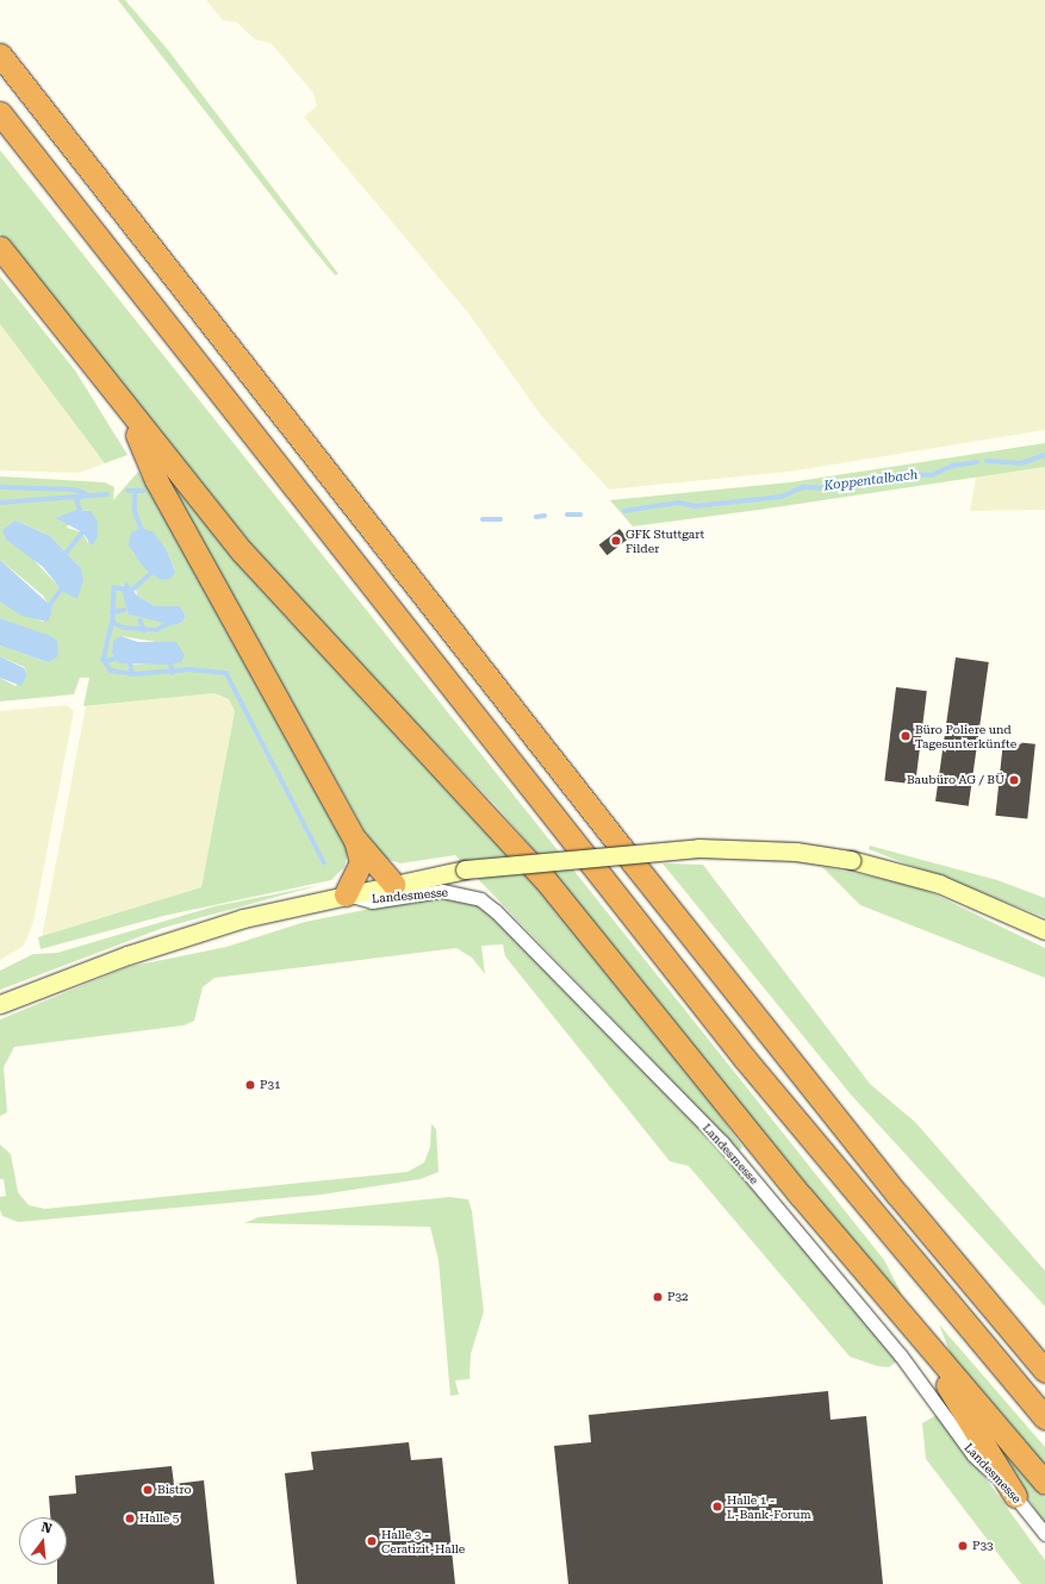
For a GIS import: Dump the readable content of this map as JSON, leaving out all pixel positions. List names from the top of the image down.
{
  "streets": {
    "street": ["Landesmesse"]
  },
  "water": ["Koppentalbach"],
  "places": [
    "GFK Stuttgart Filder",
    "Büro Poliere und Tagesunterkünfte",
    "Baubüro AG / BÜ",
    "P31",
    "P32",
    "Bistro",
    "Halle 1 - L-Bank-Forum",
    "Halle 5",
    "Halle 3 - Ceratizit-Halle",
    "P33"
  ],
  "north": "top"
}
